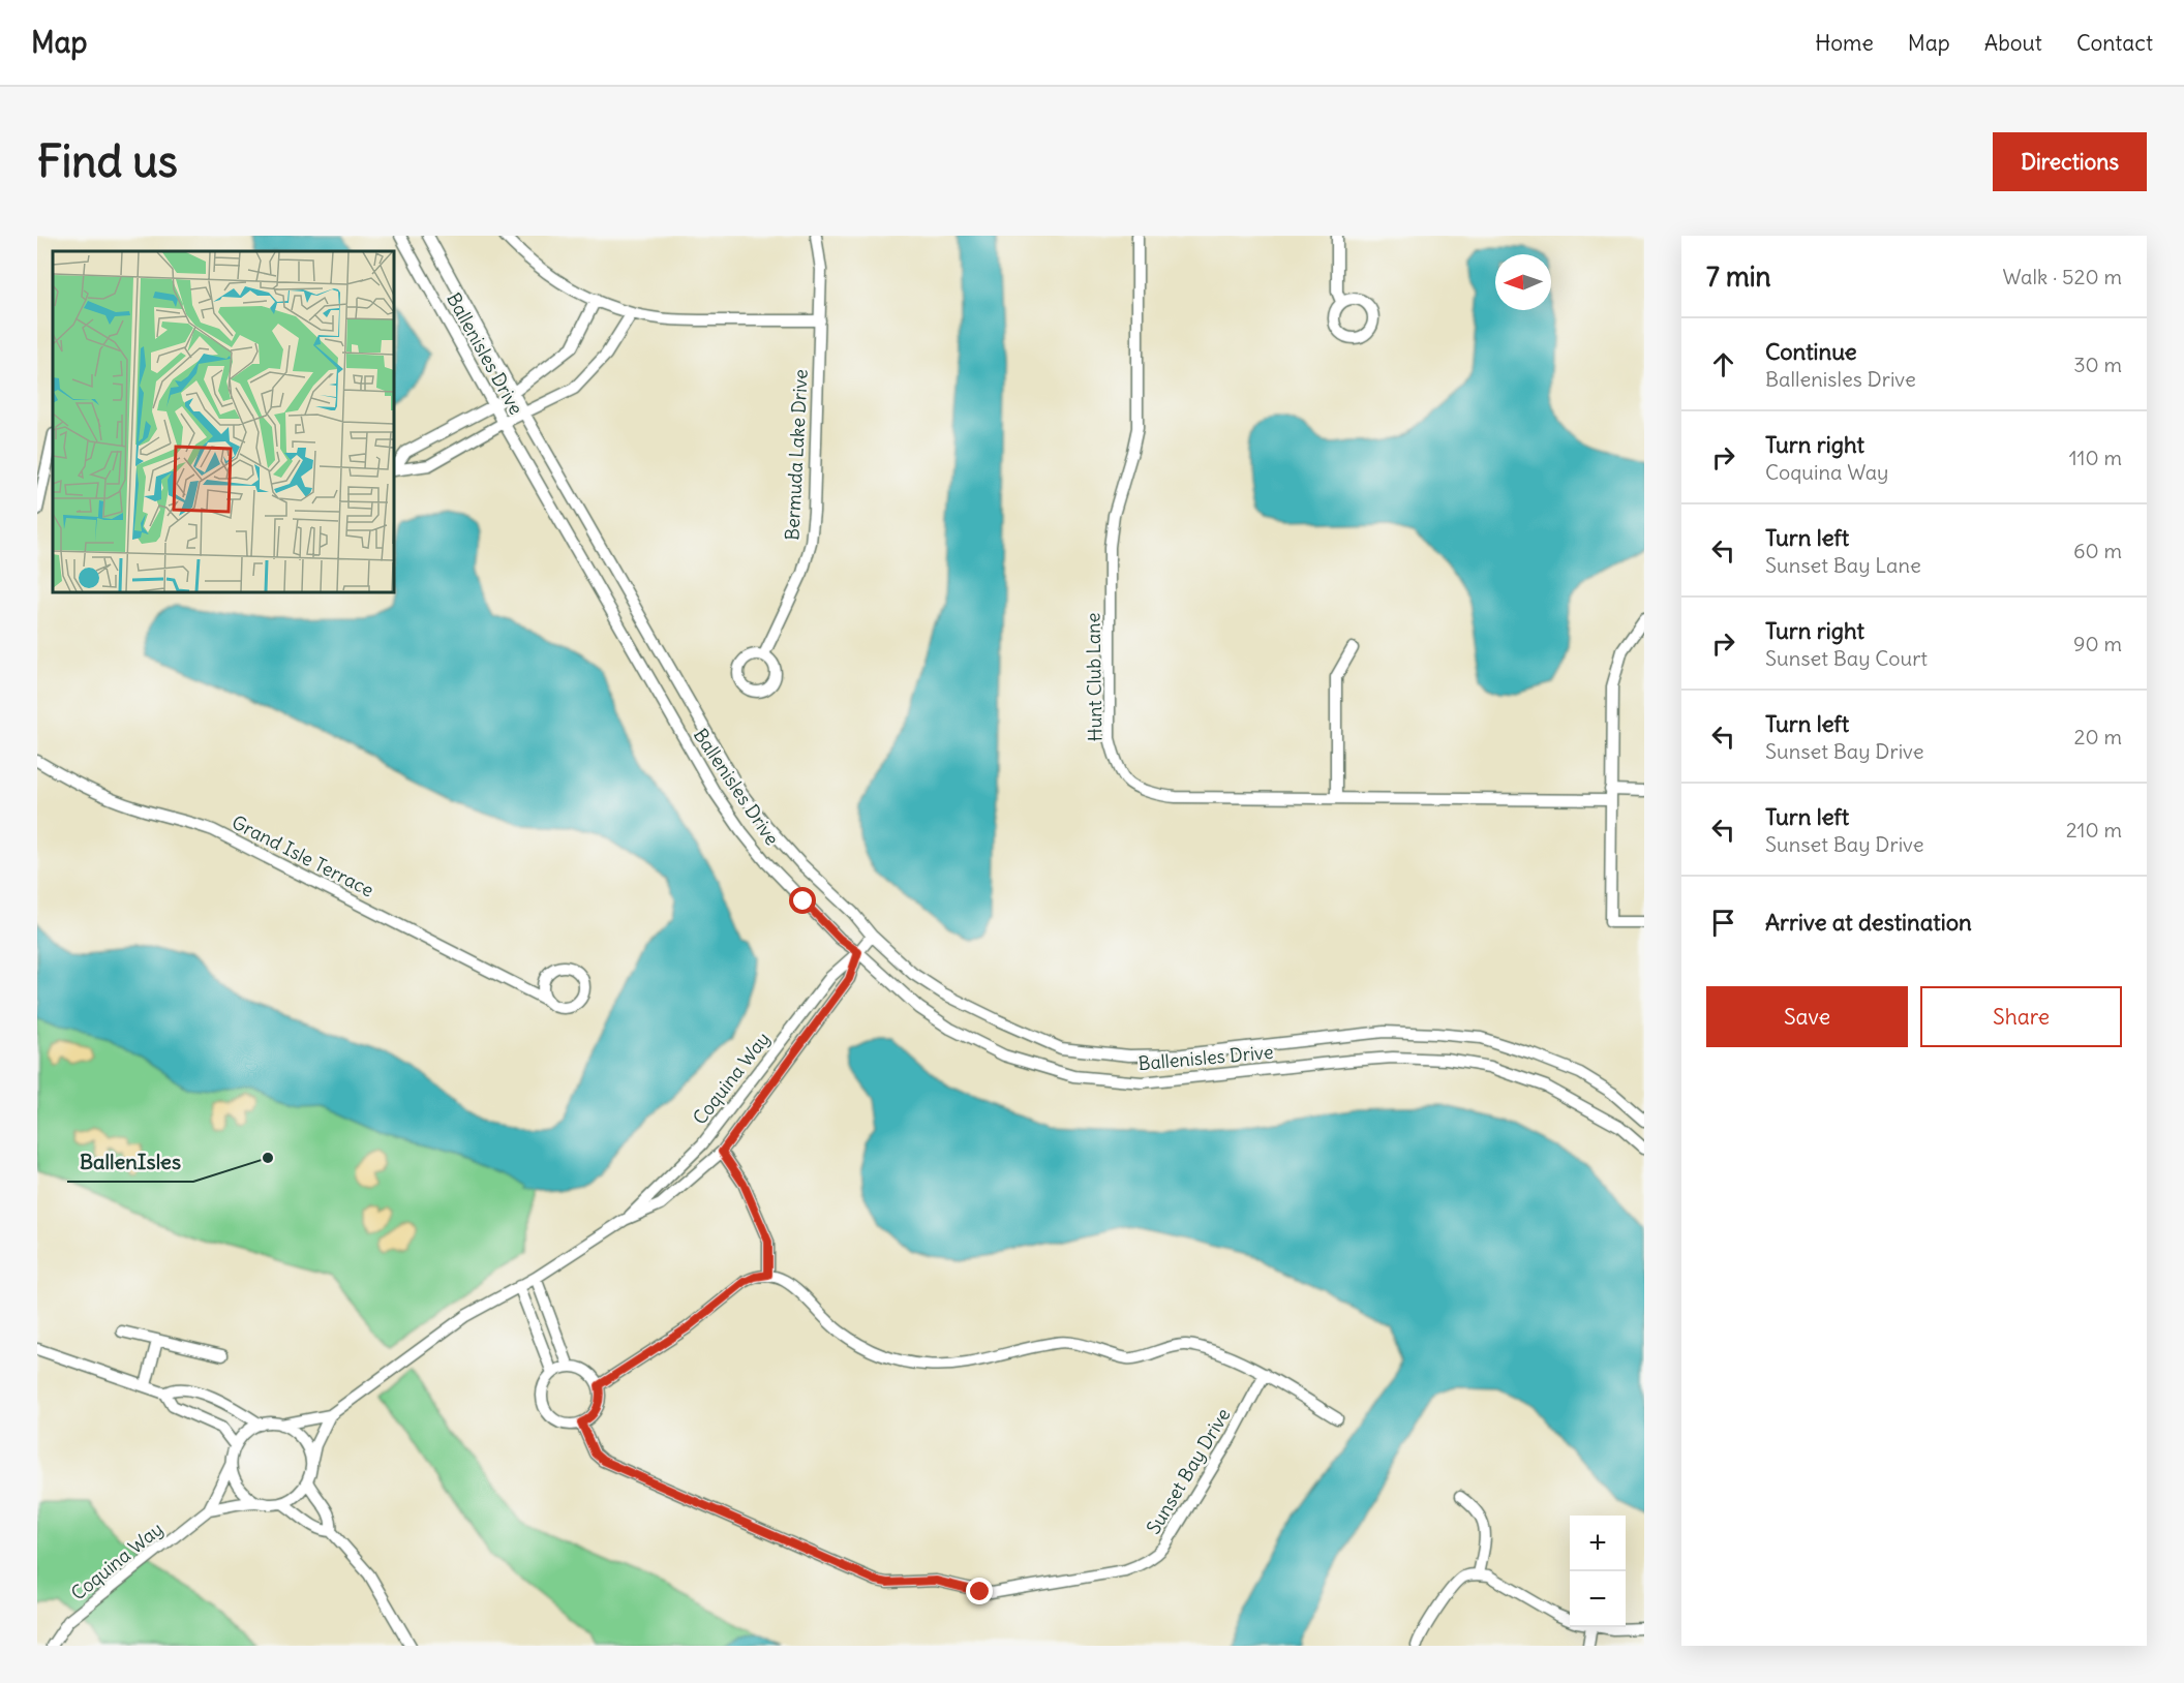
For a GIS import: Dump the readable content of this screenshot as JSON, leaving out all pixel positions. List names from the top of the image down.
{
  "streets": {
    "street": [
      "Ballenisles Drive",
      "Bermuda Lake Drive",
      "Hunt Club Lane",
      "Grand Isle Terrace",
      "Coquina Way",
      "Sunset Bay Drive"
    ]
  },
  "crossings": [
    ["Ballenisles Drive", "Coquina Way"]
  ],
  "places": ["BallenIsles"],
  "north": "left",
  "page": {
    "header": "Map",
    "nav": [
      "Home",
      "Map",
      "About",
      "Contact"
    ],
    "buttons": [
      "Directions",
      ["Save", "Share"]
    ],
    "title": "Find us",
    "heading": ["7 min", "Walk · 520 m"],
    "list": [
      ["Continue", "Ballenisles Drive", "30 m"],
      ["Turn right", "Coquina Way", "110 m"],
      ["Turn left", "Sunset Bay Lane", "60 m"],
      ["Turn right", "Sunset Bay Court", "90 m"],
      ["Turn left", "Sunset Bay Drive", "20 m"],
      ["Turn left", "Sunset Bay Drive", "210 m"],
      "Arrive at destination"
    ],
    "map_buttons": ["+", "−"]
  }
}
